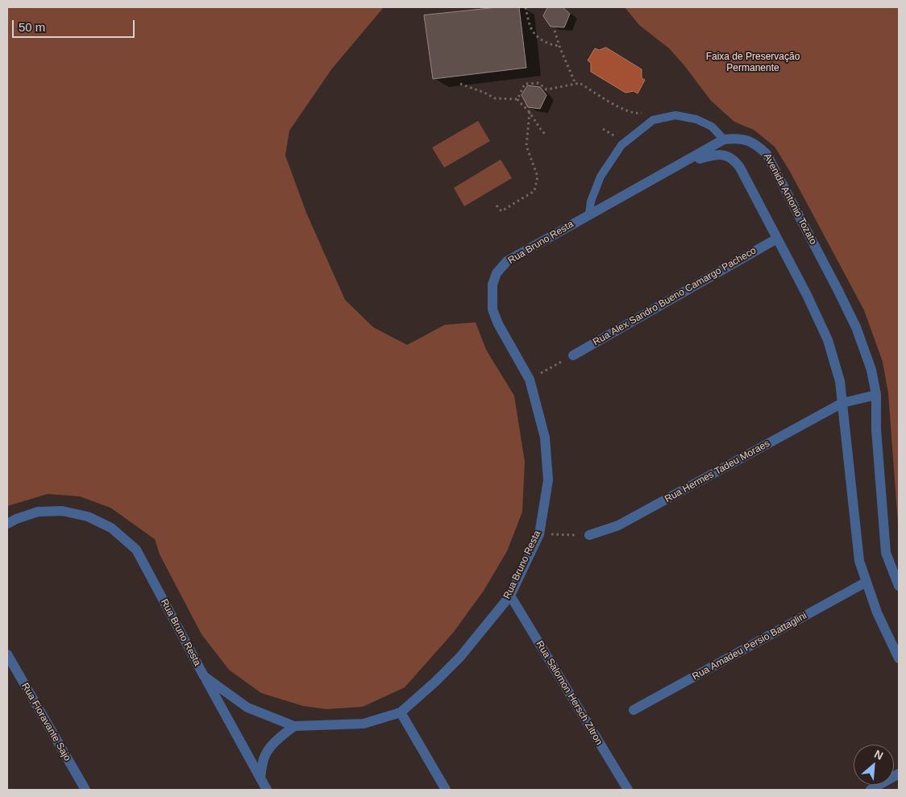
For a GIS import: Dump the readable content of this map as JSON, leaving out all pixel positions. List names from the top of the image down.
{
  "streets": {
    "street": [
      "Avenida Antonio Tozato",
      "Rua Bruno Resta",
      "Rua Alex Sandro Bueno Camargo Pacheco",
      "Rua Hermes Tadeu Moraes",
      "Rua Amadeu Persio Battaglini",
      "Rua Salomon Hersch Zitron",
      "Rua Fioravante Sajo"
    ]
  },
  "crossings": [
    ["Rua Bruno Resta", "Rua Salomon Hersch Zitron"]
  ],
  "parks": ["Faixa de Preservação Permanente"],
  "scale_bar": "50 m",
  "north": "top right"
}
